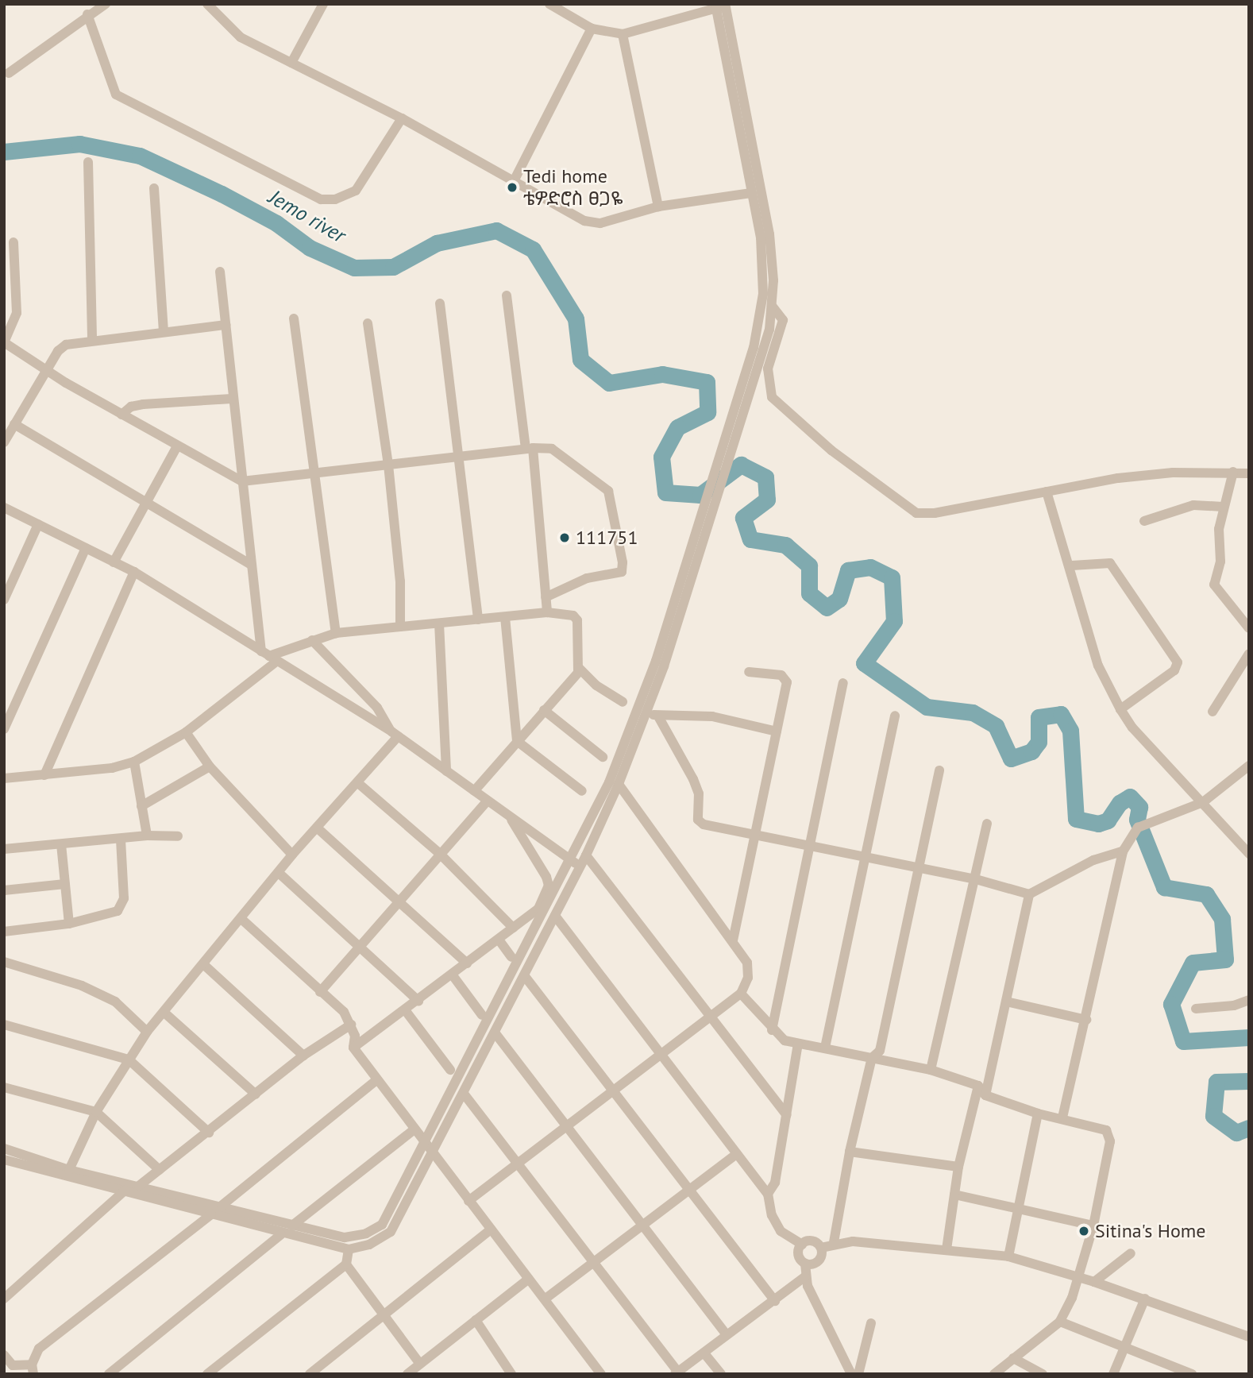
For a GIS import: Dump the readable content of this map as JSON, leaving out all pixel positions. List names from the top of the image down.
{
  "water": ["Jemo river"],
  "places": ["Tedi home ቴዎድሮስ ፀጋዬ", "111751", "Sitina's Home"]
}
